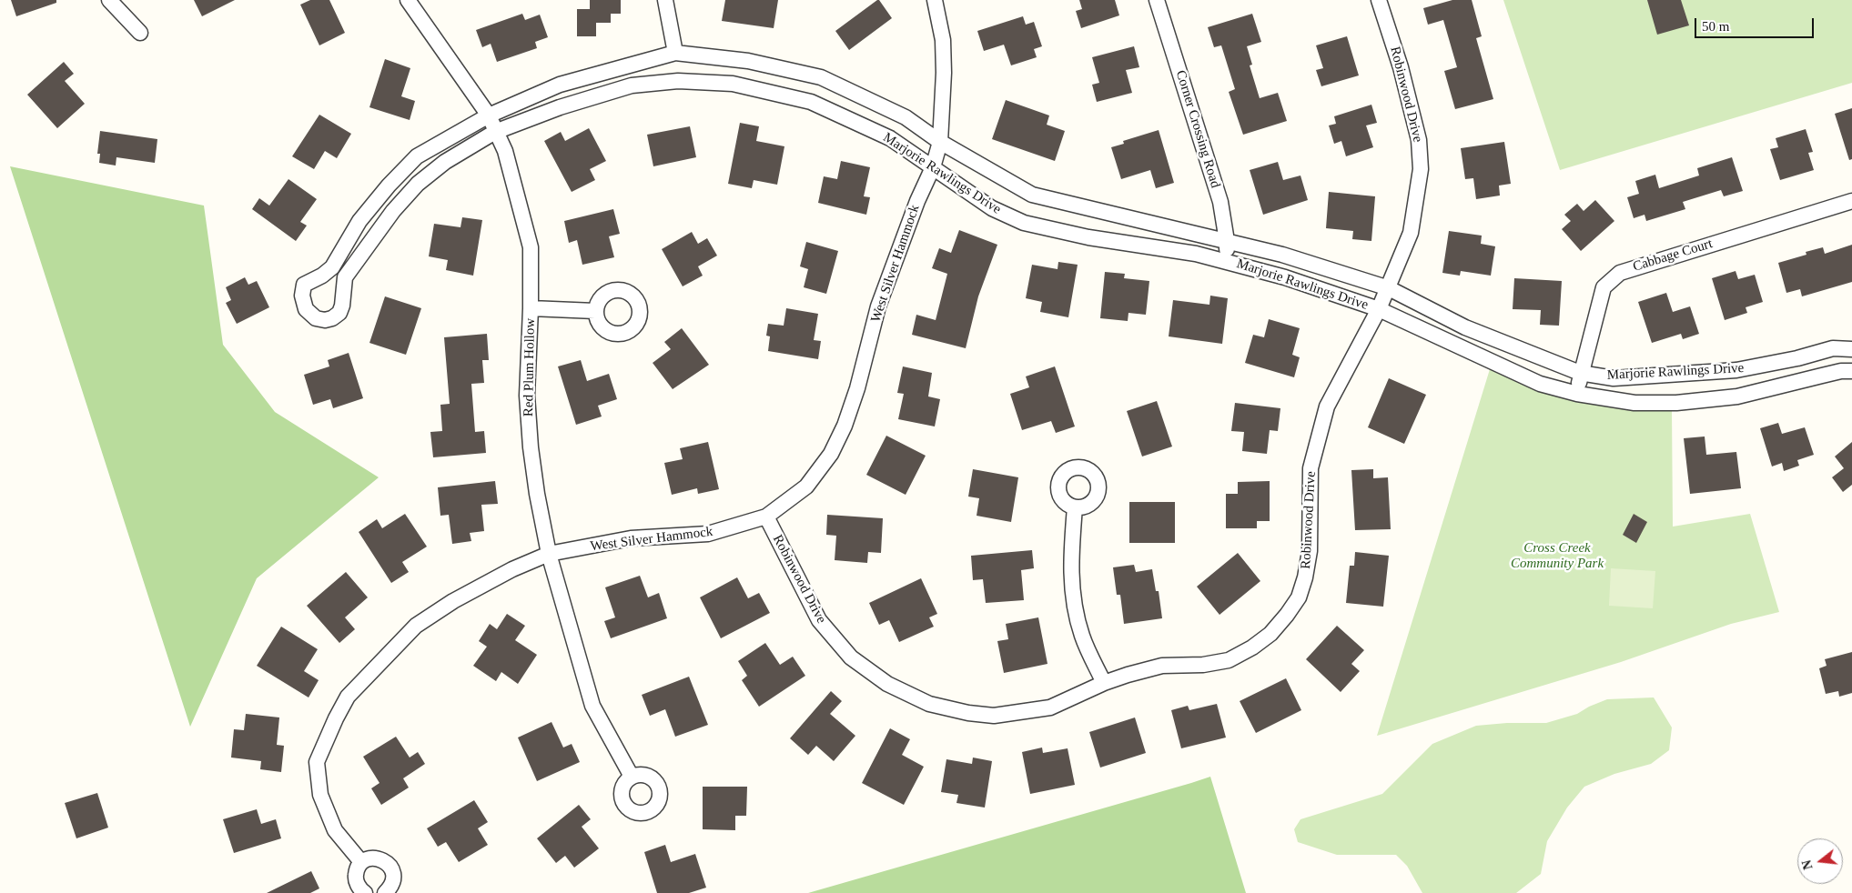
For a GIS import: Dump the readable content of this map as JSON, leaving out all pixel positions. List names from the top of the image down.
{
  "streets": {
    "street": [
      "Robinwood Drive",
      "Corner Crossing Road",
      "Marjorie Rawlings Drive",
      "Cabbage Court",
      "West Silver Hammock",
      "Red Plum Hollow"
    ]
  },
  "crossings": [
    ["Robinwood Drive", "Marjorie Rawlings Drive"],
    ["Robinwood Drive", "West Silver Hammock"],
    ["Corner Crossing Road", "Marjorie Rawlings Drive"],
    ["Marjorie Rawlings Drive", "Cabbage Court"],
    ["Marjorie Rawlings Drive", "West Silver Hammock"],
    ["Marjorie Rawlings Drive", "Red Plum Hollow"],
    ["West Silver Hammock", "Red Plum Hollow"]
  ],
  "parks": ["Cross Creek Community Park"],
  "scale_bar": "50 m",
  "north": "left"
}
